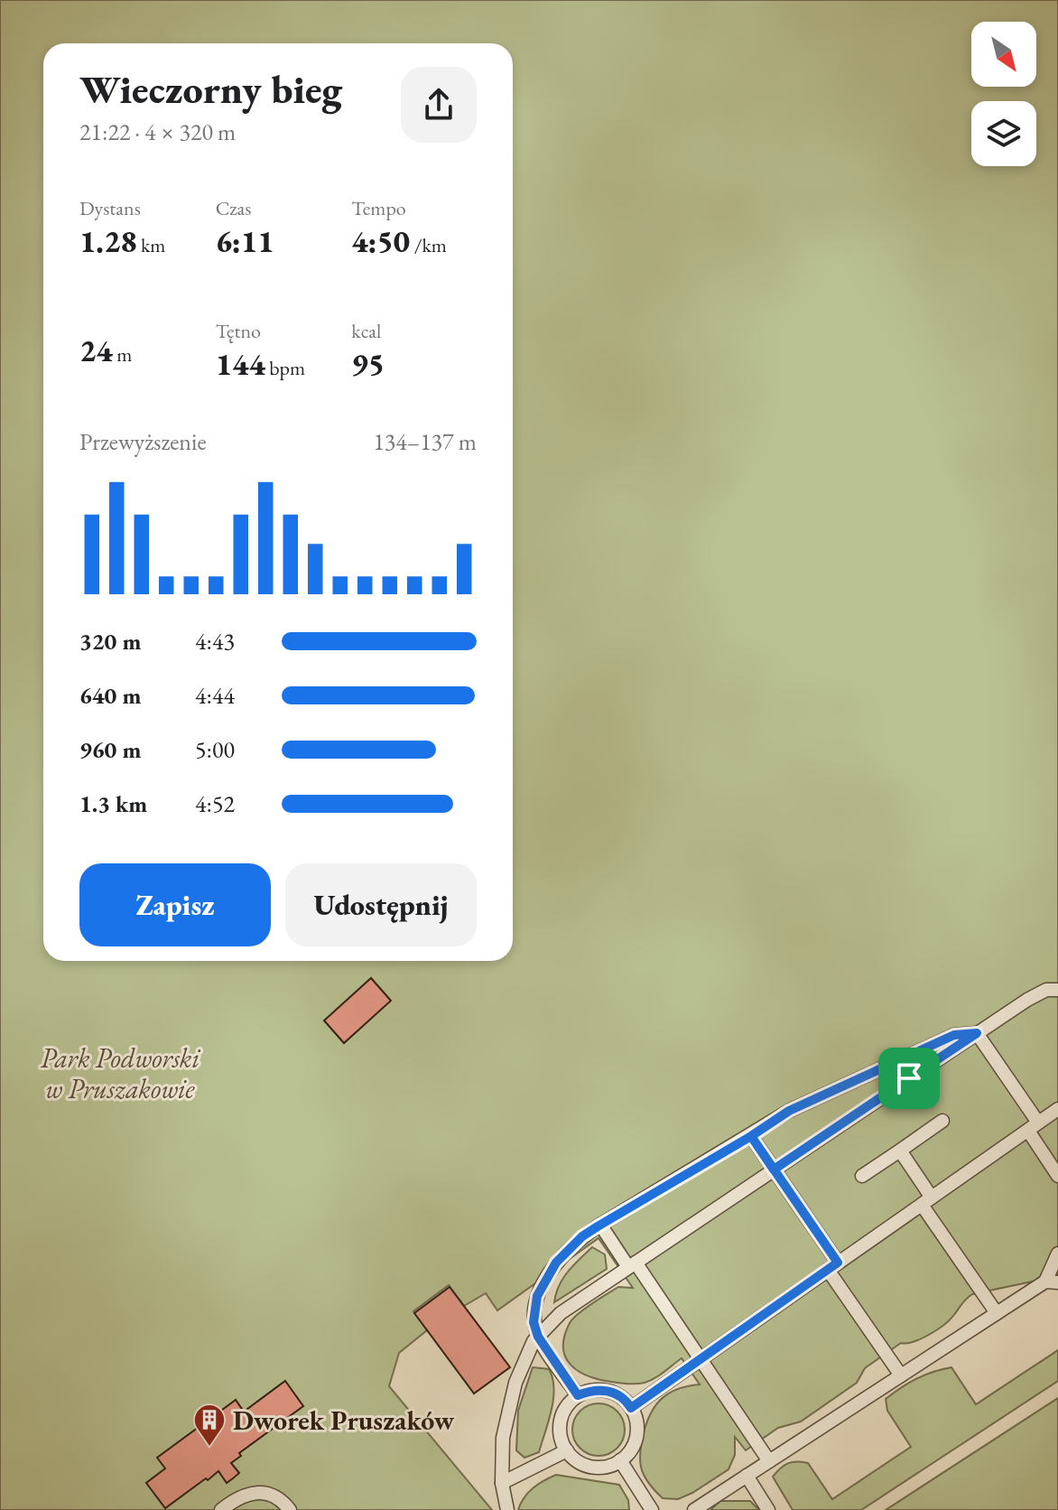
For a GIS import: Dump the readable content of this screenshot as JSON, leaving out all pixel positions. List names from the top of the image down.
{
  "parks": ["Park Podworski w Pruszakowie"],
  "places": {
    "building": ["Dworek Pruszaków"]
  },
  "north": "bottom right",
  "page": {
    "heading": ["Wieczorny bieg", "21:22 · 4 × 320 m"],
    "stats": [
      ["Dystans", "1.28 km"],
      ["Czas", "6:11"],
      ["Tempo", "4:50 /km"],
      ["24 m"],
      ["Tętno", "144 bpm"],
      ["kcal", "95"]
    ],
    "chart": ["Przewyższenie", "134–137 m"],
    "list": [
      {
        "name": "320 m",
        "note": "4:43"
      },
      {
        "name": "640 m",
        "note": "4:44"
      },
      {
        "name": "960 m",
        "note": "5:00"
      },
      {
        "name": "1.3 km",
        "note": "4:52"
      }
    ],
    "buttons": ["Zapisz", "Udostępnij"]
  }
}
